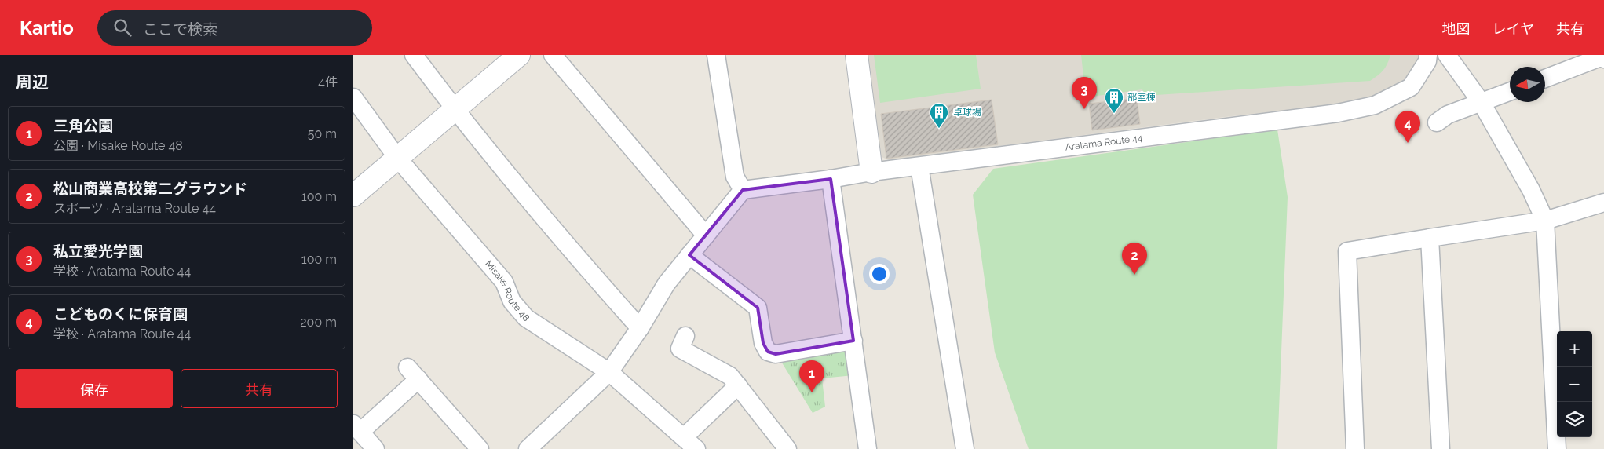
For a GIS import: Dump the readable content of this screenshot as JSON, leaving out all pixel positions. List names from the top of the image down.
{
  "streets": {
    "street": ["Aratama Route 44", "Misake Route 48"]
  },
  "places": {
    "building": ["部室棟", "卓球場"]
  },
  "north": "left",
  "page": {
    "header": "Kartio",
    "search": "ここで検索",
    "nav": ["地図", "レイヤ", "共有"],
    "heading": ["周辺", "4件"],
    "pins": [
      "3",
      "4",
      "2",
      "1"
    ],
    "list": [
      {
        "mark": "1",
        "name": "三角公園",
        "note": "公園 · Misake Route 48",
        "value": "50 m"
      },
      {
        "mark": "2",
        "name": "松山商業高校第二グラウンド",
        "note": "スポーツ · Aratama Route 44",
        "value": "100 m"
      },
      {
        "mark": "3",
        "name": "私立愛光学園",
        "note": "学校 · Aratama Route 44",
        "value": "100 m"
      },
      {
        "mark": "4",
        "name": "こどものくに保育園",
        "note": "学校 · Aratama Route 44",
        "value": "200 m"
      }
    ],
    "map_buttons": ["+", "−"],
    "buttons": ["保存", "共有"]
  }
}
